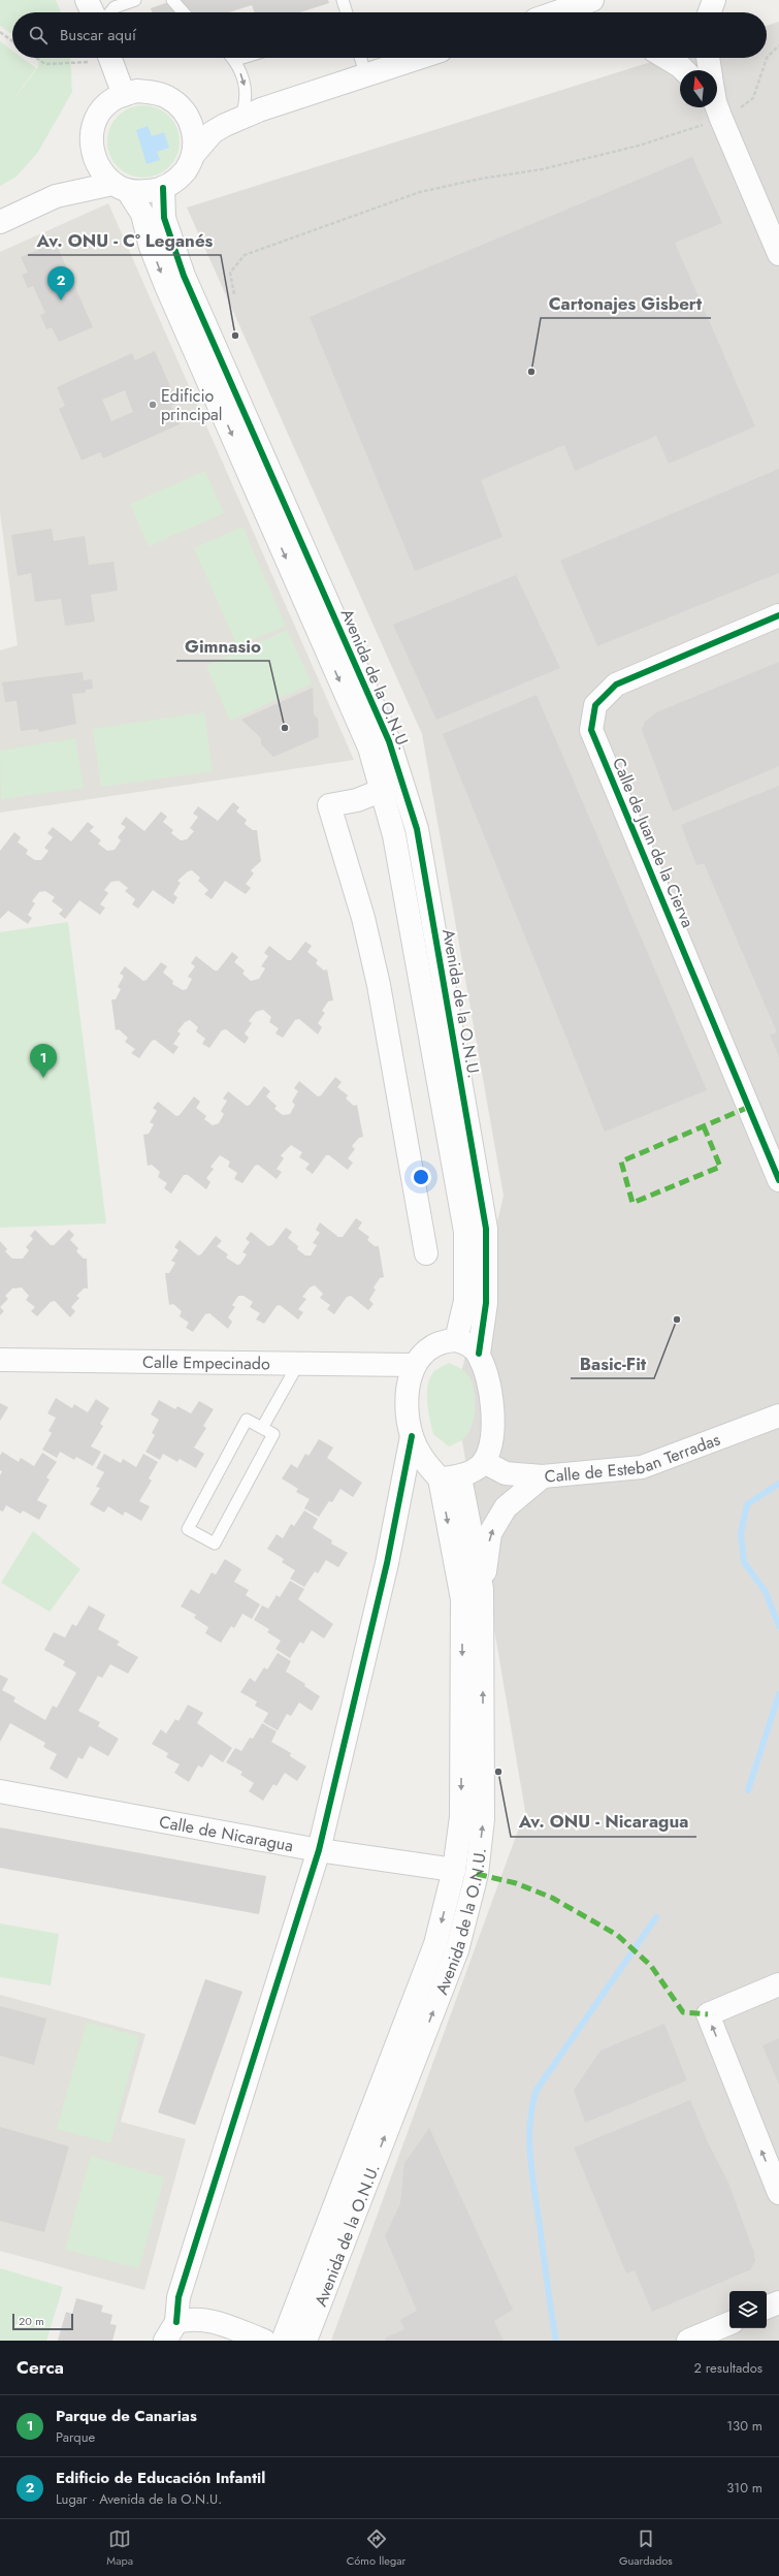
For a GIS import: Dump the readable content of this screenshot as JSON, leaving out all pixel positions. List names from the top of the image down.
{
  "streets": {
    "street": [
      "Avenida de la O.N.U.",
      "Calle de Juan de la Cierva",
      "Calle Empecinado",
      "Calle de Esteban Terradas",
      "Calle de Nicaragua"
    ]
  },
  "crossings": [
    ["Avenida de la O.N.U.", "Calle Empecinado"],
    ["Avenida de la O.N.U.", "Calle de Esteban Terradas"],
    ["Avenida de la O.N.U.", "Calle de Nicaragua"],
    ["Calle Empecinado", "Calle de Esteban Terradas"]
  ],
  "places": [
    "Av. ONU - Cº Leganés",
    "Cartonajes Gisbert",
    "Edificio principal",
    "Gimnasio",
    "Basic-Fit",
    "Av. ONU - Nicaragua"
  ],
  "scale_bar": "20 m",
  "north": "top",
  "page": {
    "search": "Buscar aquí",
    "pins": ["2", "1"],
    "scale": "20 m",
    "heading": ["Cerca", "2 resultados"],
    "list": [
      {
        "mark": "1",
        "name": "Parque de Canarias",
        "note": "Parque",
        "value": "130 m"
      },
      {
        "mark": "2",
        "name": "Edificio de Educación Infantil",
        "note": "Lugar · Avenida de la O.N.U.",
        "value": "310 m"
      }
    ],
    "nav": ["Mapa", "Cómo llegar", "Guardados"]
  }
}
